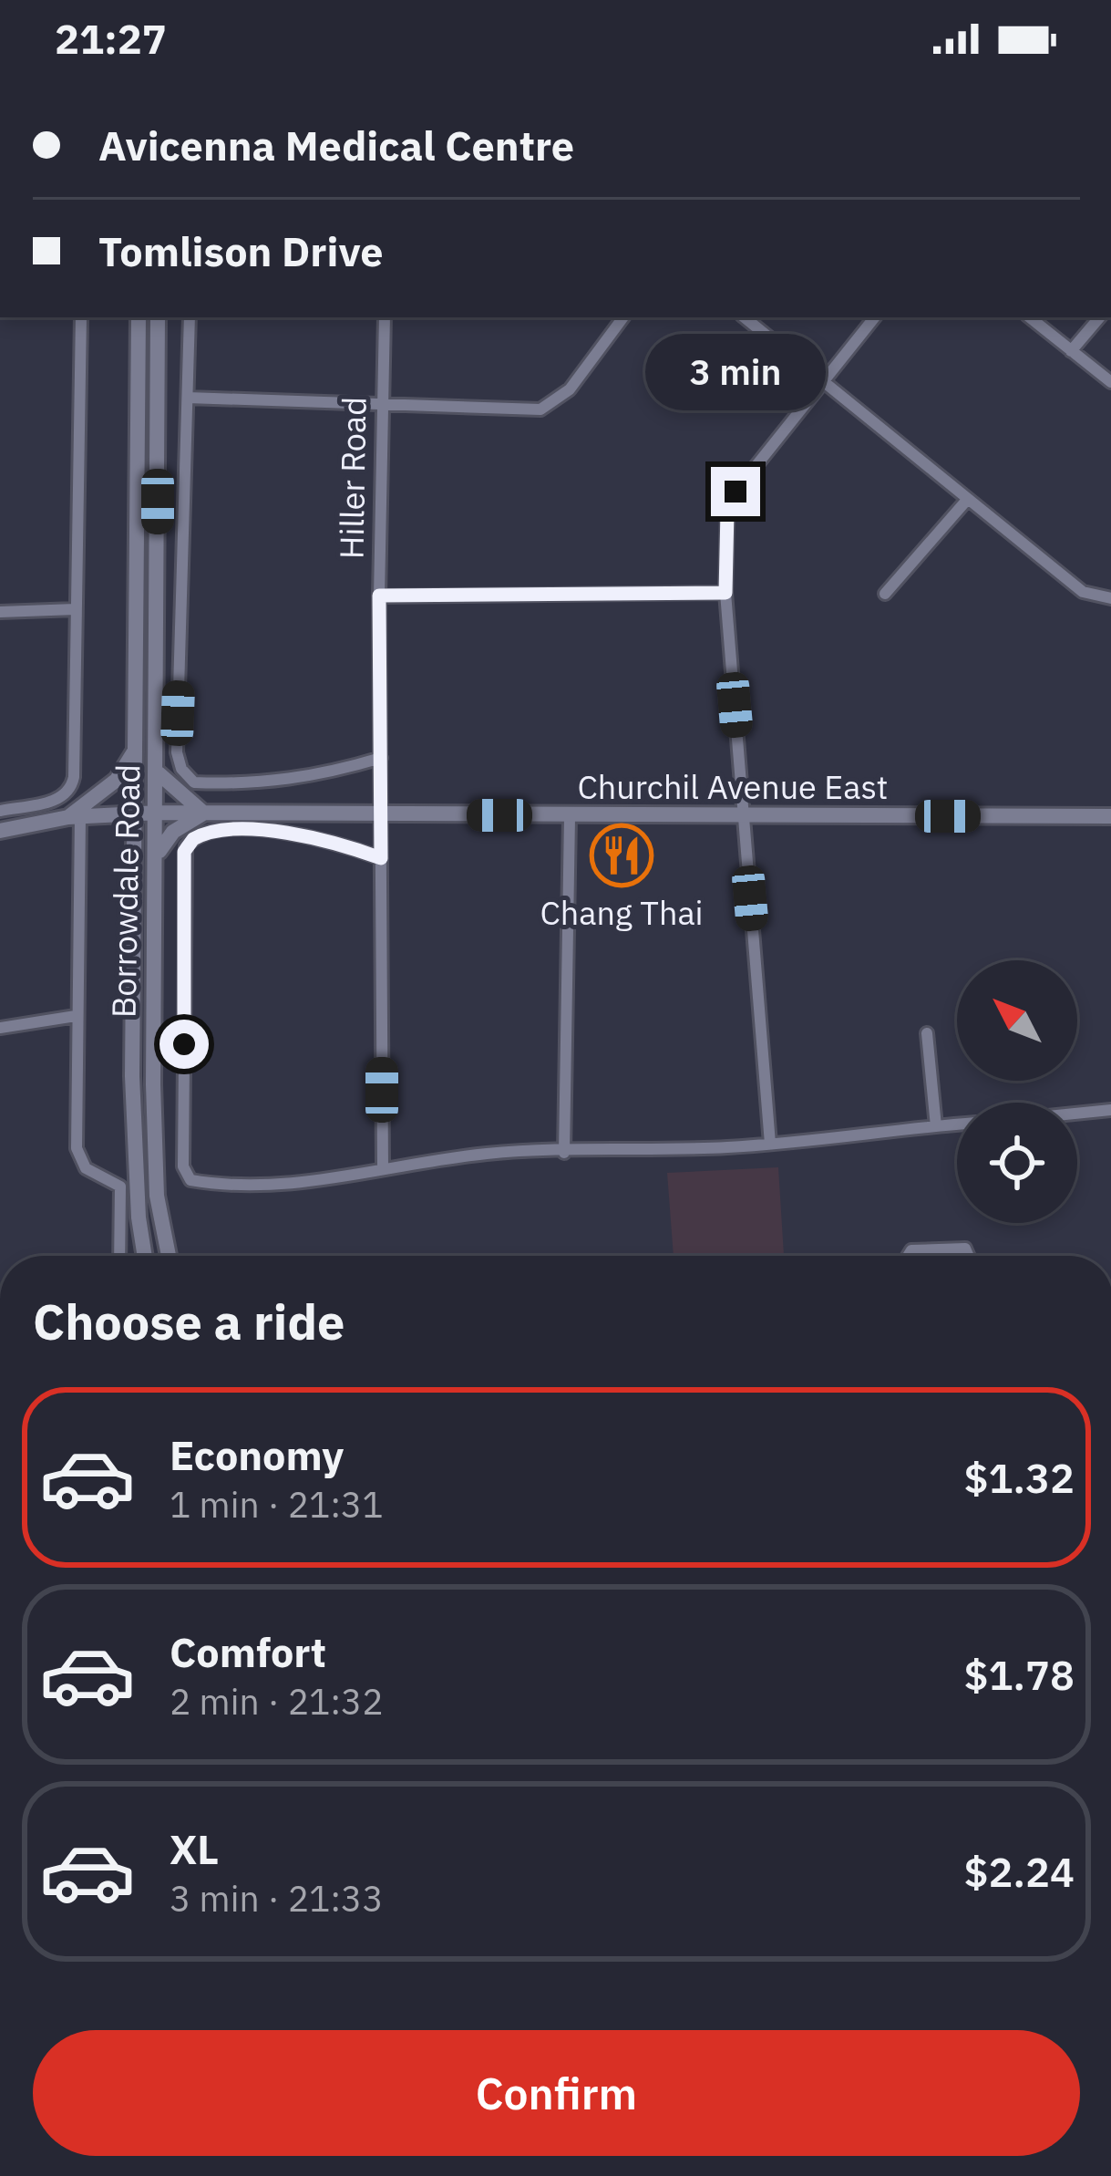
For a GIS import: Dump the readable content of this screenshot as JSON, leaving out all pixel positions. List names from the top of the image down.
{
  "streets": {
    "main road": ["Churchil Avenue East", "Borrowdale Road"],
    "street": ["Hiller Road"]
  },
  "crossings": [
    ["Hiller Road", "Churchil Avenue East"],
    ["Churchil Avenue East", "Borrowdale Road"]
  ],
  "places": {
    "restaurant": ["Chang Thai"]
  },
  "north": "top left",
  "page": {
    "status": "21:27",
    "banner": ["Avicenna Medical Centre", "Tomlison Drive"],
    "bubble": "3 min",
    "heading": "Choose a ride",
    "list": [
      {
        "name": "Economy",
        "note": "1 min · 21:31",
        "value": "$1.32"
      },
      {
        "name": "Comfort",
        "note": "2 min · 21:32",
        "value": "$1.78"
      },
      {
        "name": "XL",
        "note": "3 min · 21:33",
        "value": "$2.24"
      }
    ],
    "buttons": "Confirm"
  }
}
